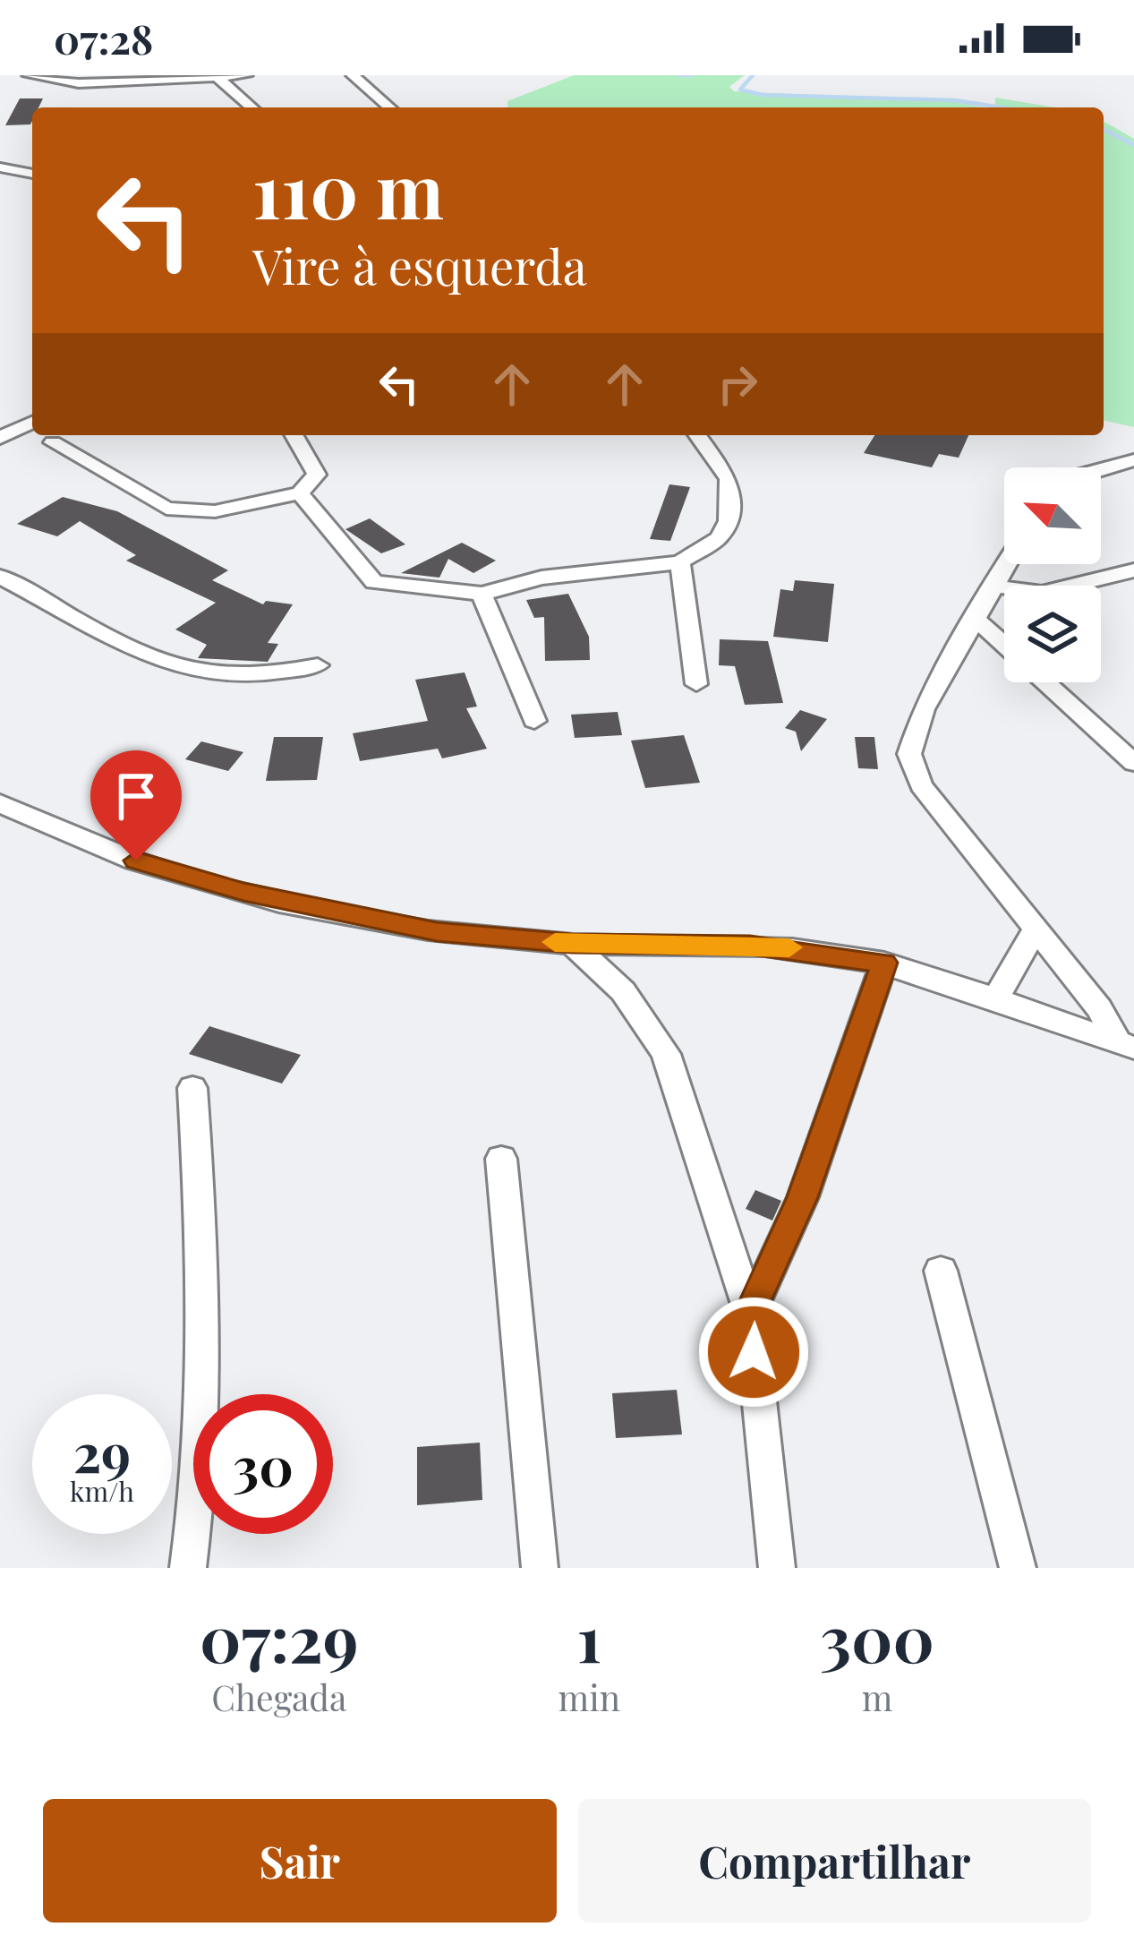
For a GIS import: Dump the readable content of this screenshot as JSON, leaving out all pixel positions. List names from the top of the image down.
{
  "north": "top left",
  "page": {
    "status": "07:28",
    "turn": ["110 m", "Vire à esquerda"],
    "speed": "29 km/h",
    "limit": "30",
    "eta": [
      "07:29",
      "Chegada",
      "1",
      "min",
      "300",
      "m"
    ],
    "buttons": ["Sair", "Compartilhar"]
  }
}
